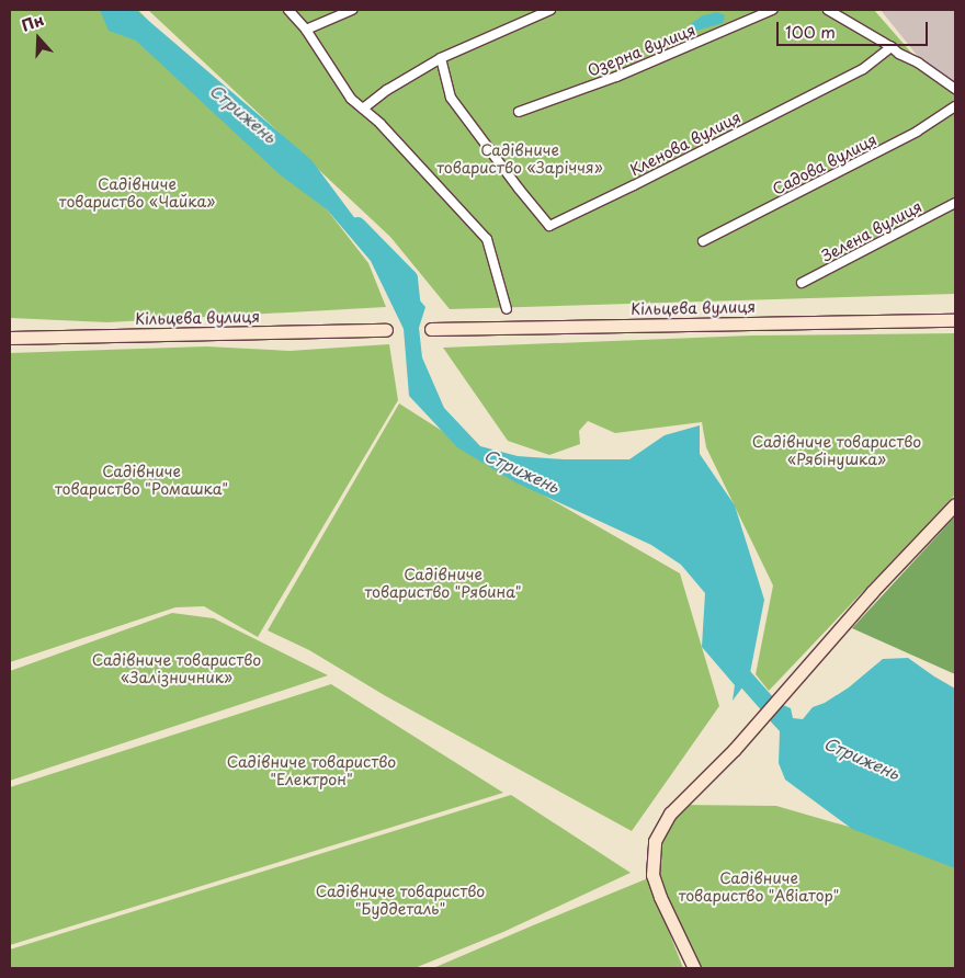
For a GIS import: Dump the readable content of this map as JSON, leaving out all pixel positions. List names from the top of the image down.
{
  "streets": {
    "main road": ["Кільцева вулиця"],
    "street": [
      "Озерна вулиця",
      "Кленова вулиця",
      "Садова вулиця",
      "Зелена вулиця"
    ]
  },
  "water": ["Стрижень"],
  "parks": [
    "Садівниче товариство «Заріччя»",
    "Садівниче товариство «Чайка»",
    "Садівниче товариство «Рябінушка»",
    "Садівниче товариство \"Ромашка\"",
    "Садівниче товариство \"Рябина\"",
    "Садівниче товариство «Залізничник»",
    "Садівниче товариство \"Електрон\"",
    "Садівниче товариство \"Авіатор\"",
    "Садівниче товариство \"Буддеталь\""
  ],
  "scale_bar": "100 m",
  "north": "top"
}
